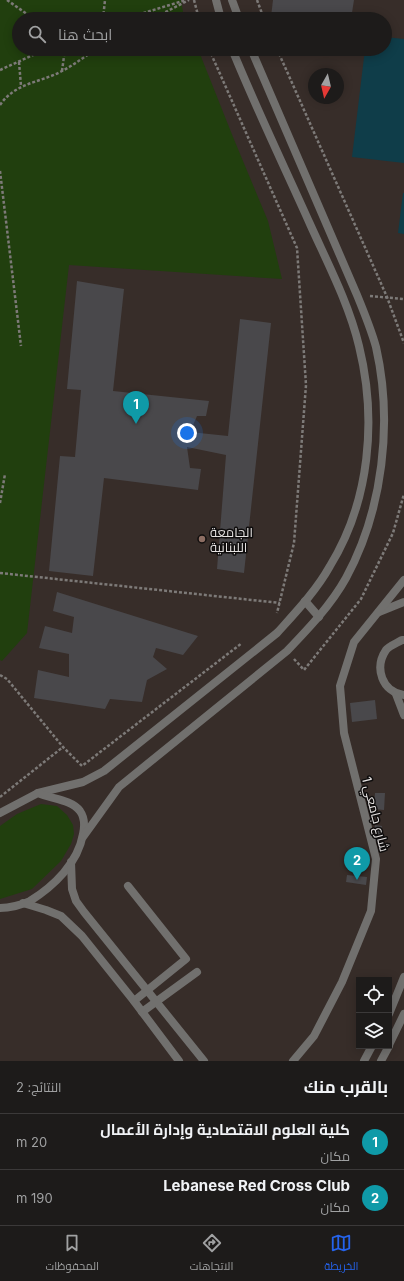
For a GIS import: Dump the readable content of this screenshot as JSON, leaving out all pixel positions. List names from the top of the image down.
{
  "streets": {
    "street": ["شارع جامعي 1"]
  },
  "places": ["الجامعة اللبنانية"],
  "north": "bottom",
  "page": {
    "search": "ابحث هنا",
    "pins": ["1", "2"],
    "heading": ["بالقرب منك", "النتائج: 2"],
    "list": [
      {
        "mark": "1",
        "name": "كلية العلوم الاقتصادية وإدارة الأعمال",
        "note": "مكان",
        "value": "20 m"
      },
      {
        "mark": "2",
        "name": "Lebanese Red Cross Club",
        "note": "مكان",
        "value": "190 m"
      }
    ],
    "nav": ["الخريطة", "الاتجاهات", "المحفوظات"]
  }
}
